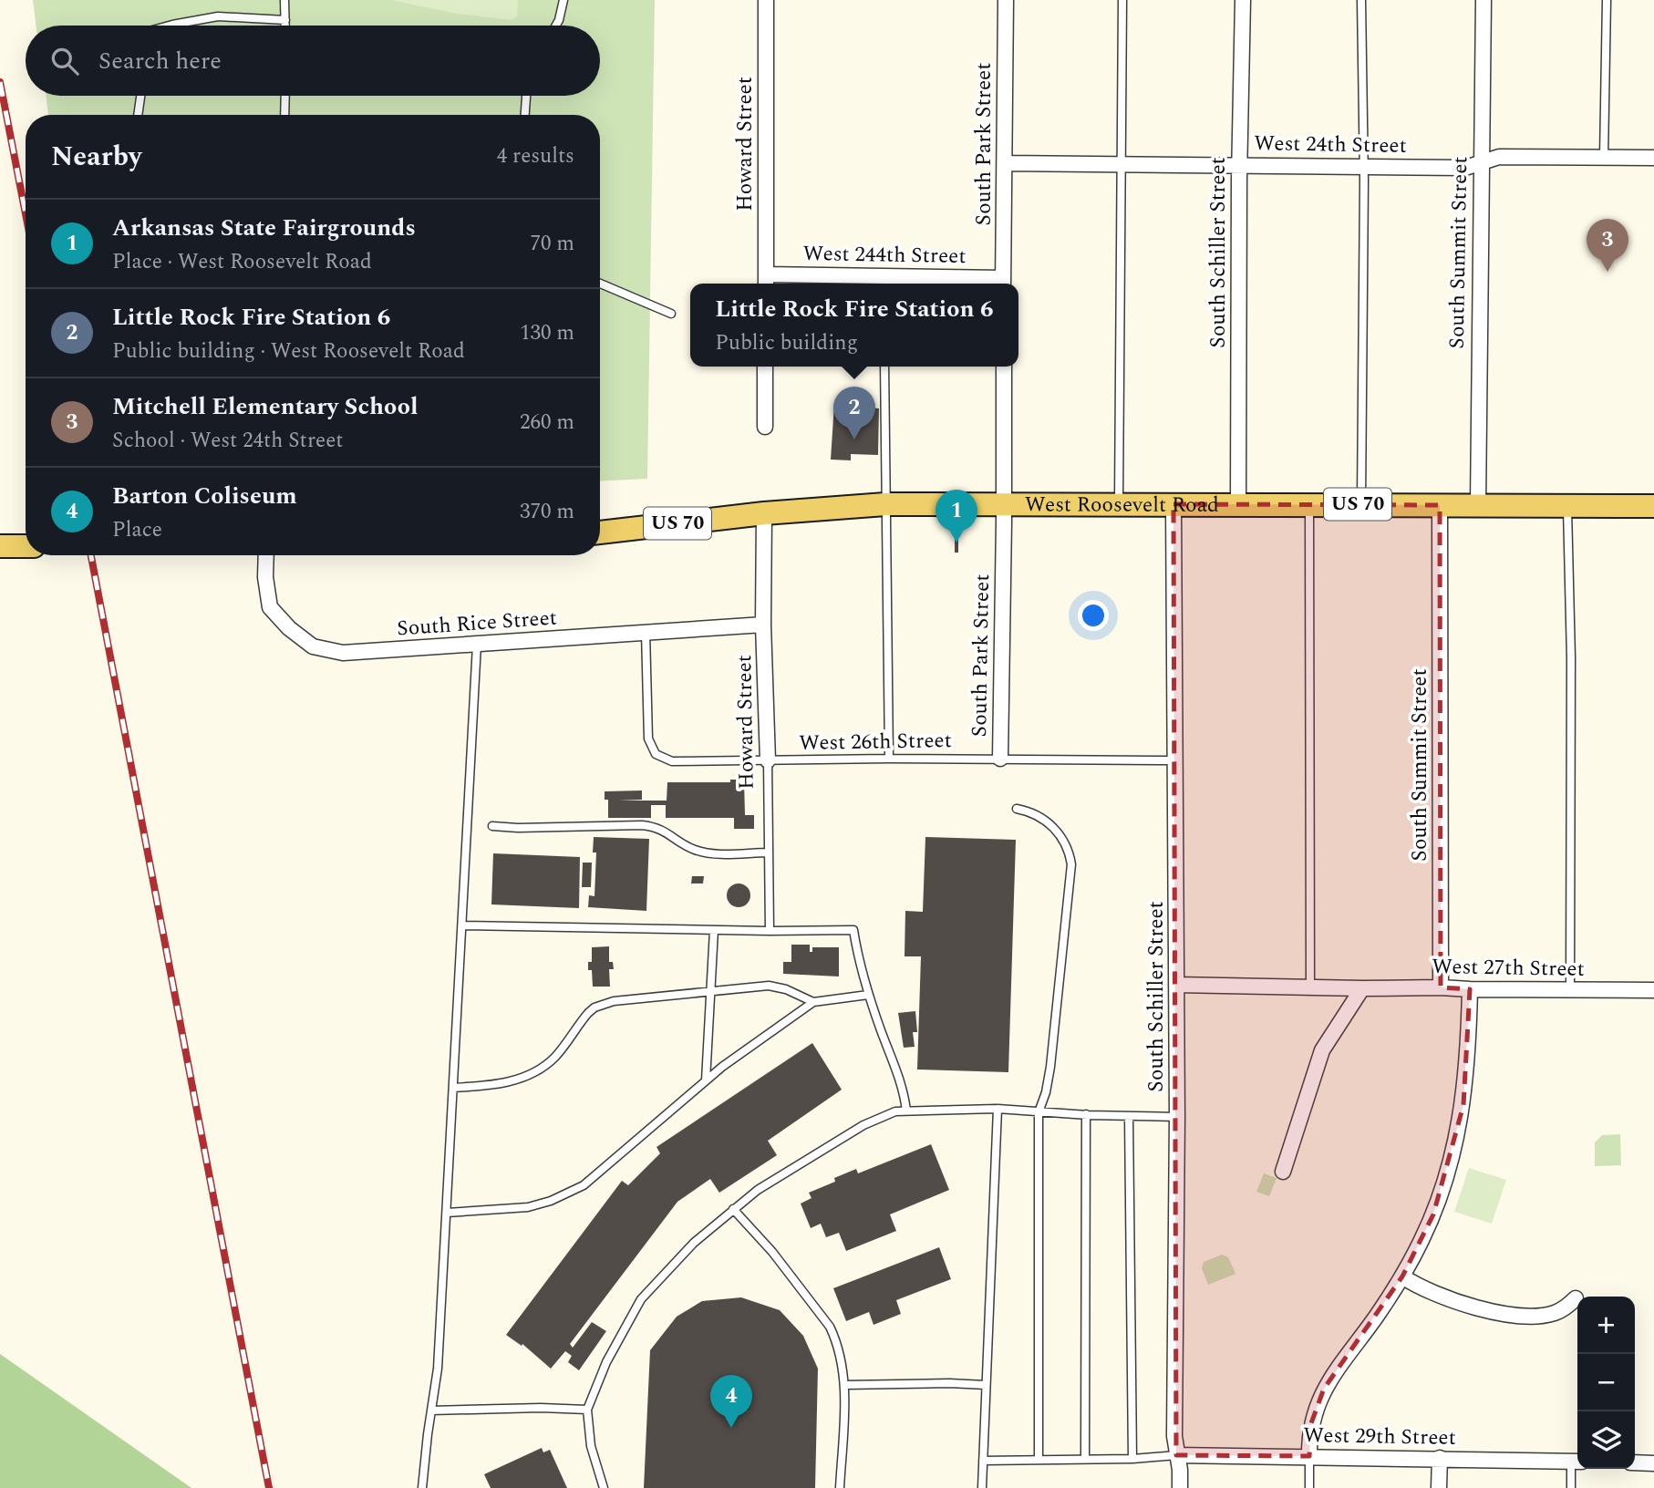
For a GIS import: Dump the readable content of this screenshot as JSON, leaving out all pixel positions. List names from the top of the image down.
{
  "streets": {
    "main road": ["West Roosevelt Road", "US 70"],
    "street": [
      "Howard Street",
      "South Park Street",
      "West 24th Street",
      "South Schiller Street",
      "South Summit Street",
      "West 244th Street",
      "South Rice Street",
      "West 27th Street",
      "West 29th Street"
    ],
    "lane": ["West 26th Street"]
  },
  "crossings": [
    ["Howard Street", "West 244th Street"],
    ["Howard Street", "West Roosevelt Road"],
    ["Howard Street", "South Rice Street"],
    ["Howard Street", "West 26th Street"],
    ["South Park Street", "West 24th Street"],
    ["South Park Street", "West 244th Street"],
    ["South Park Street", "West Roosevelt Road"],
    ["South Park Street", "West 26th Street"],
    ["West 24th Street", "South Schiller Street"],
    ["West 24th Street", "South Summit Street"],
    ["South Schiller Street", "West Roosevelt Road"],
    ["South Schiller Street", "West 26th Street"],
    ["South Schiller Street", "West 27th Street"],
    ["South Schiller Street", "West 29th Street"],
    ["South Summit Street", "West Roosevelt Road"],
    ["South Summit Street", "West 27th Street"],
    ["South Rice Street", "West 26th Street"]
  ],
  "page": {
    "search": "Search here",
    "heading": ["Nearby", "4 results"],
    "list": [
      {
        "mark": "1",
        "name": "Arkansas State Fairgrounds",
        "note": "Place · West Roosevelt Road",
        "value": "70 m"
      },
      {
        "mark": "2",
        "name": "Little Rock Fire Station 6",
        "note": "Public building · West Roosevelt Road",
        "value": "130 m"
      },
      {
        "mark": "3",
        "name": "Mitchell Elementary School",
        "note": "School · West 24th Street",
        "value": "260 m"
      },
      {
        "mark": "4",
        "name": "Barton Coliseum",
        "note": "Place",
        "value": "370 m"
      }
    ],
    "pins": [
      "3",
      "2",
      "1",
      "4"
    ],
    "popup": ["Little Rock Fire Station 6", "Public building"],
    "map_buttons": ["+", "−"]
  }
}
